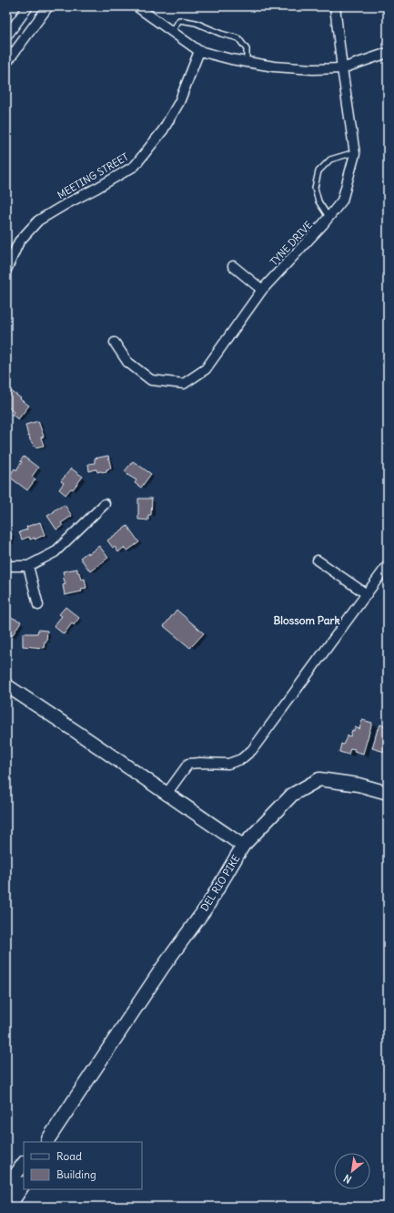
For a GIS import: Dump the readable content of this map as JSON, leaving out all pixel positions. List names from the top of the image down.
{
  "streets": {
    "street": ["MEETING STREET", "TYNE DRIVE", "DEL RIO PIKE"]
  },
  "districts": ["Blossom Park"],
  "legend": ["Road", "Building"],
  "north": "bottom left"
}
